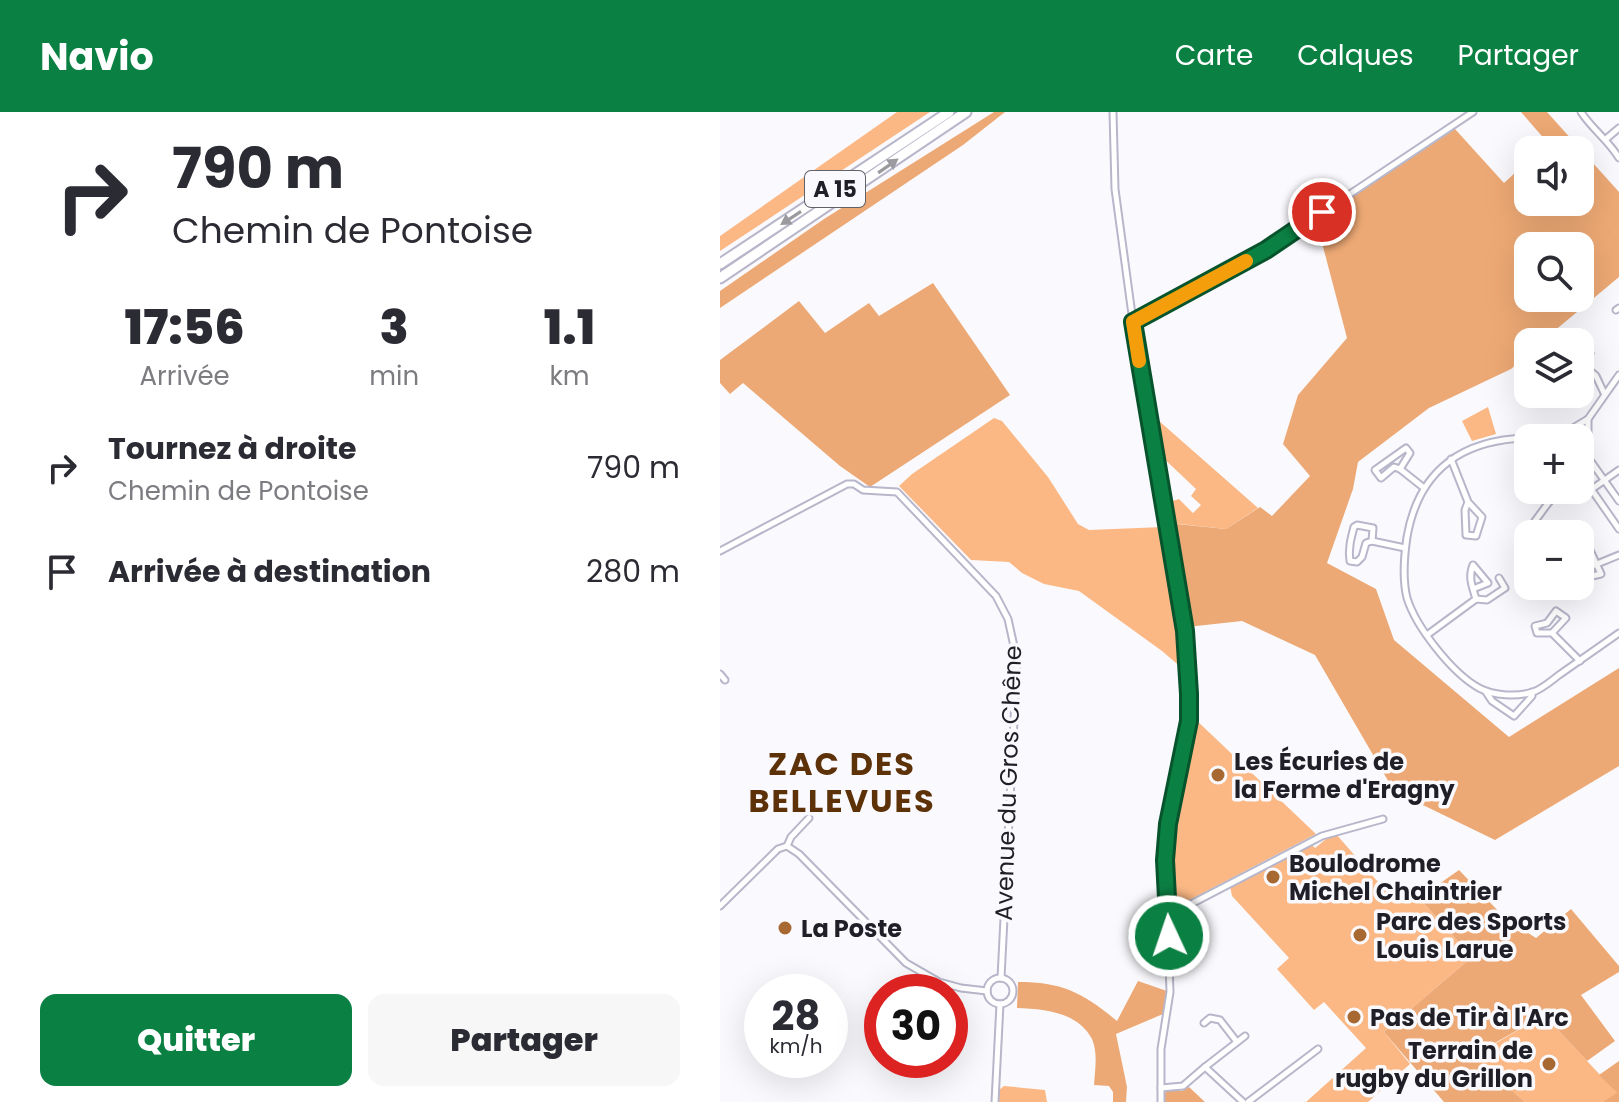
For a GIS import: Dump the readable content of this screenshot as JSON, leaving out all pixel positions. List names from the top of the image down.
{
  "streets": {
    "highway": ["A 15"],
    "street": ["Avenue du Gros Chêne"]
  },
  "districts": ["ZAC DES BELLEVUES"],
  "places": [
    "Les Écuries de la Ferme d'Eragny",
    "Boulodrome Michel Chaintrier",
    "La Poste",
    "Parc des Sports Louis Larue",
    "Pas de Tir à l'Arc",
    "Terrain de rugby du Grillon"
  ],
  "page": {
    "header": "Navio",
    "nav": ["Carte", "Calques", "Partager"],
    "turn": ["790 m", "Chemin de Pontoise"],
    "map_buttons": ["+", "−"],
    "eta": [
      "17:56",
      "Arrivée",
      "3",
      "min",
      "1.1",
      "km"
    ],
    "list": [
      {
        "name": "Tournez à droite",
        "note": "Chemin de Pontoise",
        "value": "790 m"
      },
      {
        "name": "Arrivée à destination",
        "value": "280 m"
      }
    ],
    "speed": "28 km/h",
    "limit": "30",
    "buttons": ["Quitter", "Partager"]
  }
}
